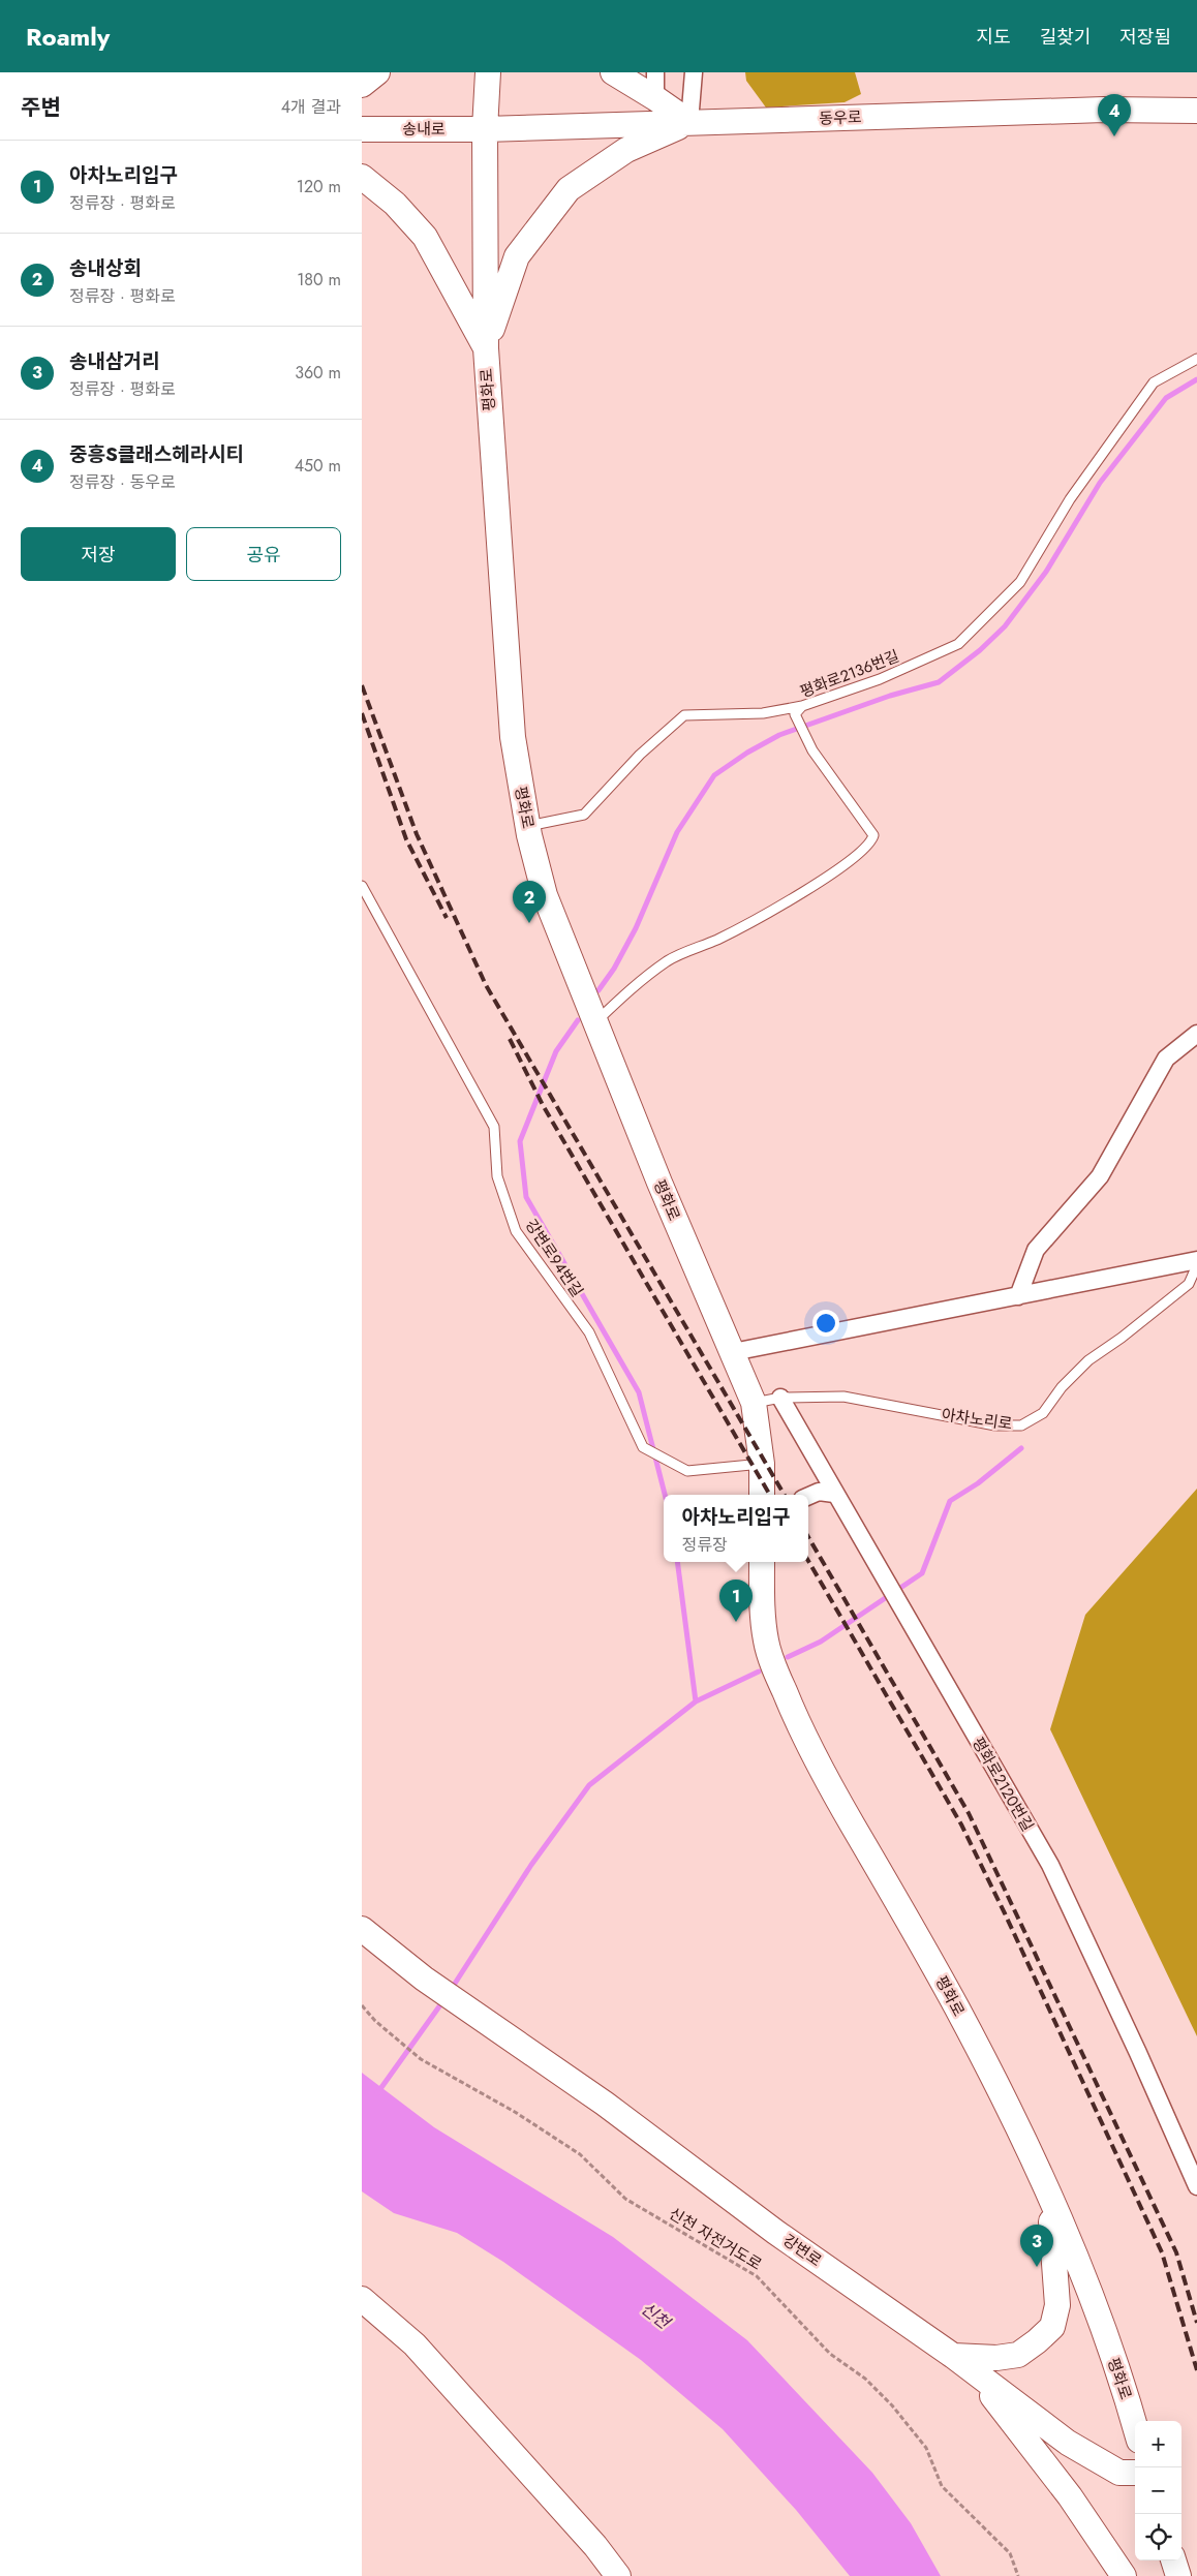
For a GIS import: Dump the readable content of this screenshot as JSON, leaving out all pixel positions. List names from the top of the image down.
{
  "streets": {
    "main road": [
      "동우로",
      "송내로",
      "평화로",
      "강변로"
    ],
    "street": ["평화로2120번길"],
    "lane": ["평화로2136번길", "강변로94번길", "아차노리로"],
    "path": ["신천 자전거도로"]
  },
  "crossings": [
    ["동우로", "송내로"],
    ["동우로", "평화로"],
    ["송내로", "평화로"],
    ["평화로", "평화로2136번길"],
    ["평화로", "강변로94번길"],
    ["평화로", "아차노리로"],
    ["아차노리로", "평화로2120번길"]
  ],
  "water": ["신천"],
  "page": {
    "header": "Roamly",
    "nav": ["지도", "길찾기", "저장됨"],
    "heading": ["주변", "4개 결과"],
    "pins": [
      "4",
      "2",
      "1",
      "3"
    ],
    "list": [
      {
        "mark": "1",
        "name": "아차노리입구",
        "note": "정류장 · 평화로",
        "value": "120 m"
      },
      {
        "mark": "2",
        "name": "송내상회",
        "note": "정류장 · 평화로",
        "value": "180 m"
      },
      {
        "mark": "3",
        "name": "송내삼거리",
        "note": "정류장 · 평화로",
        "value": "360 m"
      },
      {
        "mark": "4",
        "name": "중흥S클래스헤라시티",
        "note": "정류장 · 동우로",
        "value": "450 m"
      }
    ],
    "buttons": ["저장", "공유"],
    "popup": ["아차노리입구", "정류장"],
    "map_buttons": ["+", "−"]
  }
}
